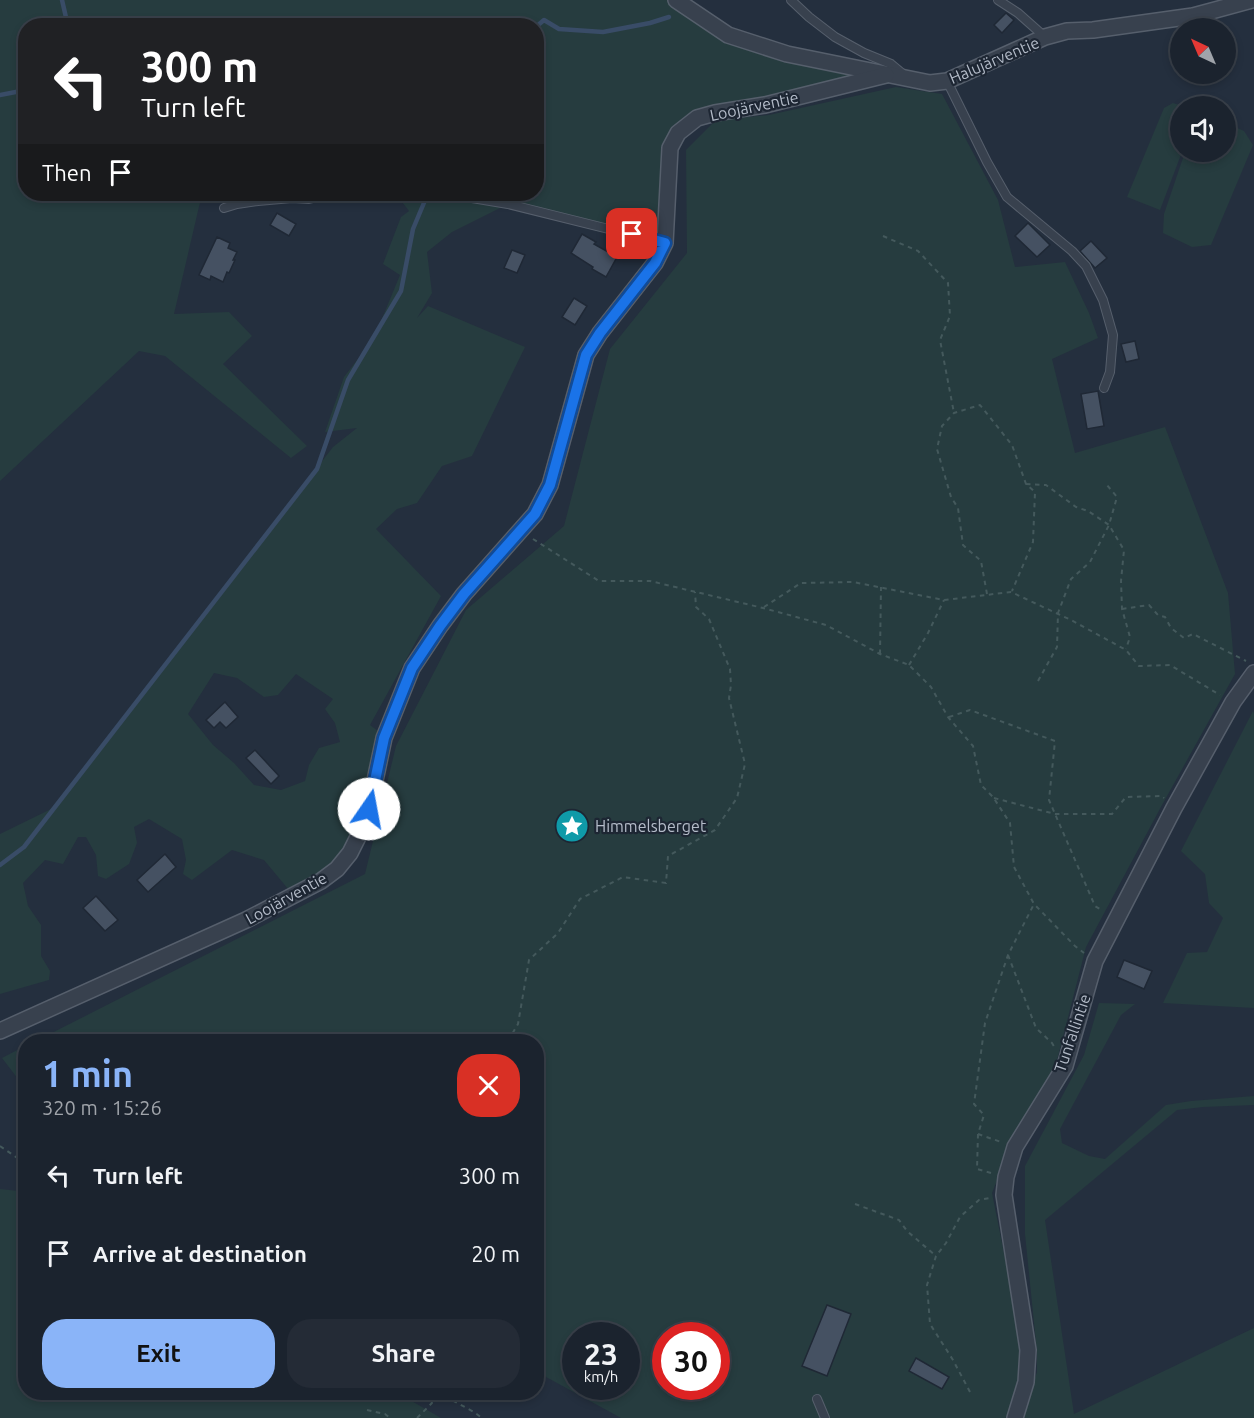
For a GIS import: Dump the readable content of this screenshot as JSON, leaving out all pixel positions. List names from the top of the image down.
{
  "streets": {
    "street": ["Halujärventie", "Loojärventie", "Tunfallintie"]
  },
  "crossings": [
    ["Halujärventie", "Loojärventie"]
  ],
  "places": {
    "place": ["Himmelsberget"]
  },
  "north": "top left",
  "page": {
    "turn": ["300 m", "Turn left"],
    "then": "Then",
    "heading": ["1 min", "320 m · 15:26"],
    "list": [
      {
        "name": "Turn left",
        "value": "300 m"
      },
      {
        "name": "Arrive at destination",
        "value": "20 m"
      }
    ],
    "buttons": ["Exit", "Share"],
    "speed": "23 km/h",
    "limit": "30"
  }
}
